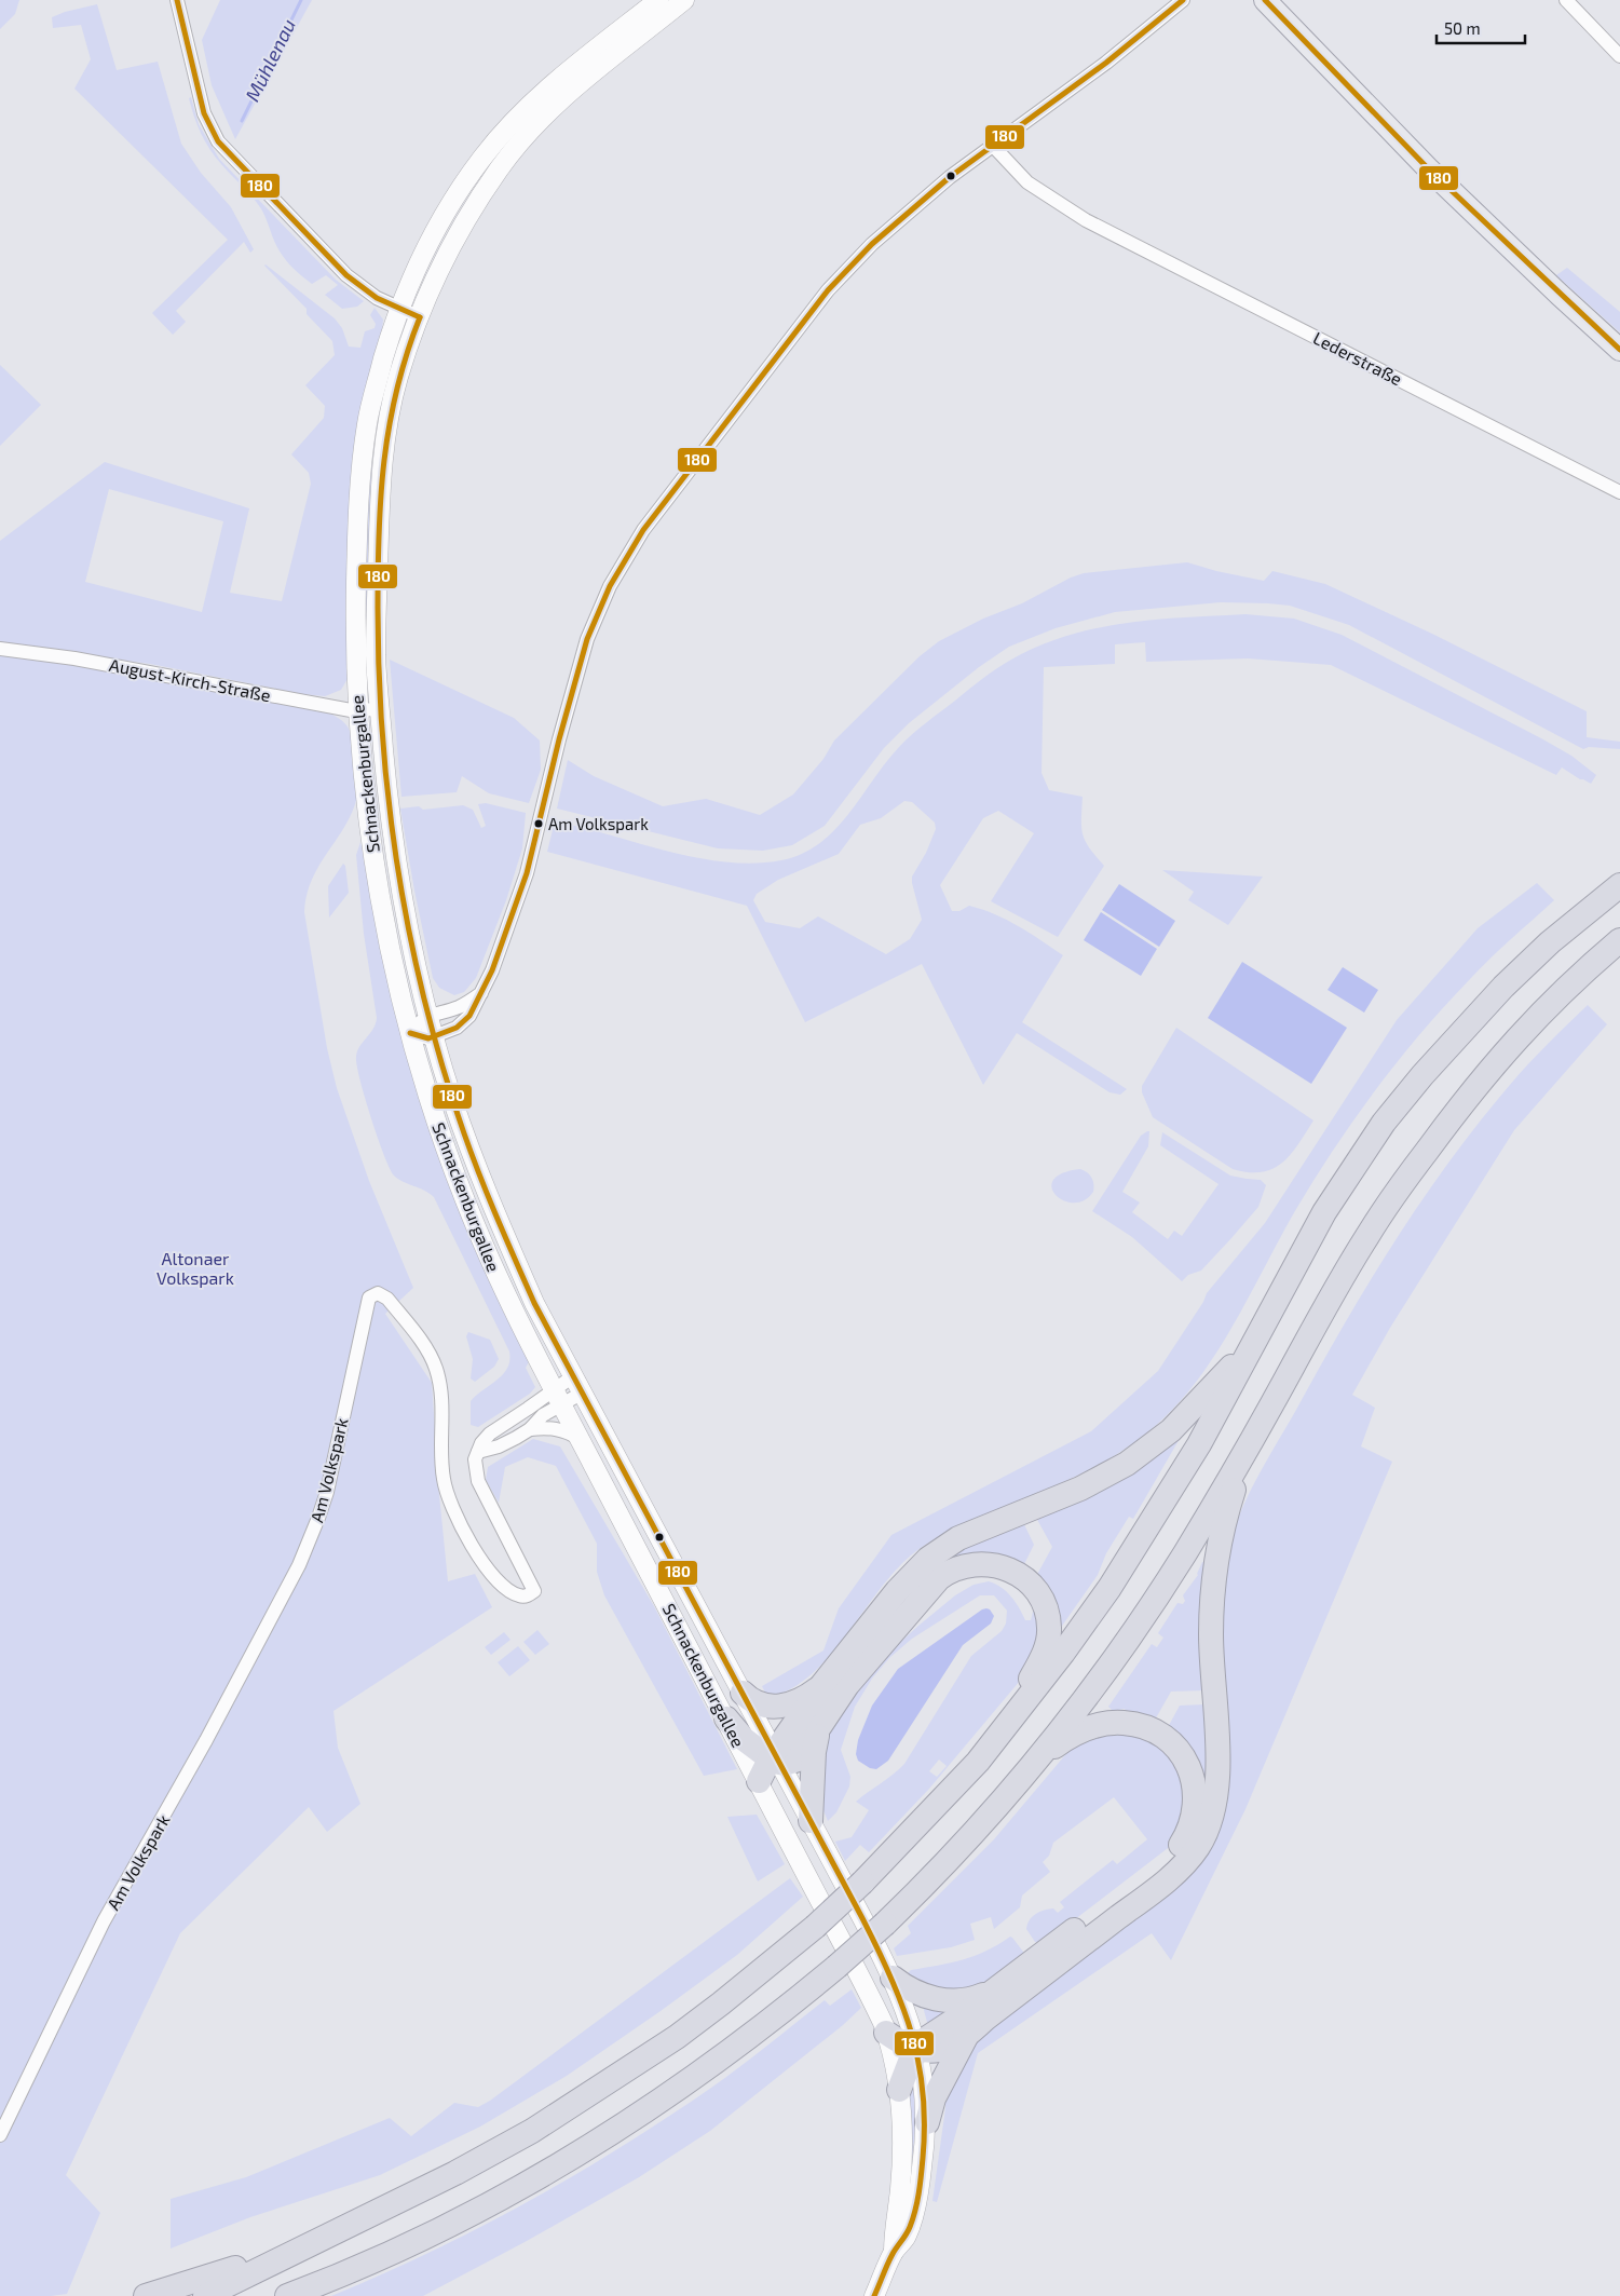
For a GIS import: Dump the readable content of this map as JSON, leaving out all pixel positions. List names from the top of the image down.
{
  "streets": {
    "main road": ["Schnackenburgallee"],
    "street": ["Lederstraße", "August-Kirch-Straße", "Am Volkspark"]
  },
  "crossings": [
    ["August-Kirch-Straße", "Schnackenburgallee"]
  ],
  "water": ["Mühlenau"],
  "parks": ["Altonaer Volkspark"],
  "places": ["Am Volkspark"],
  "lines": ["transit line 180"],
  "scale_bar": "50 m"
}
